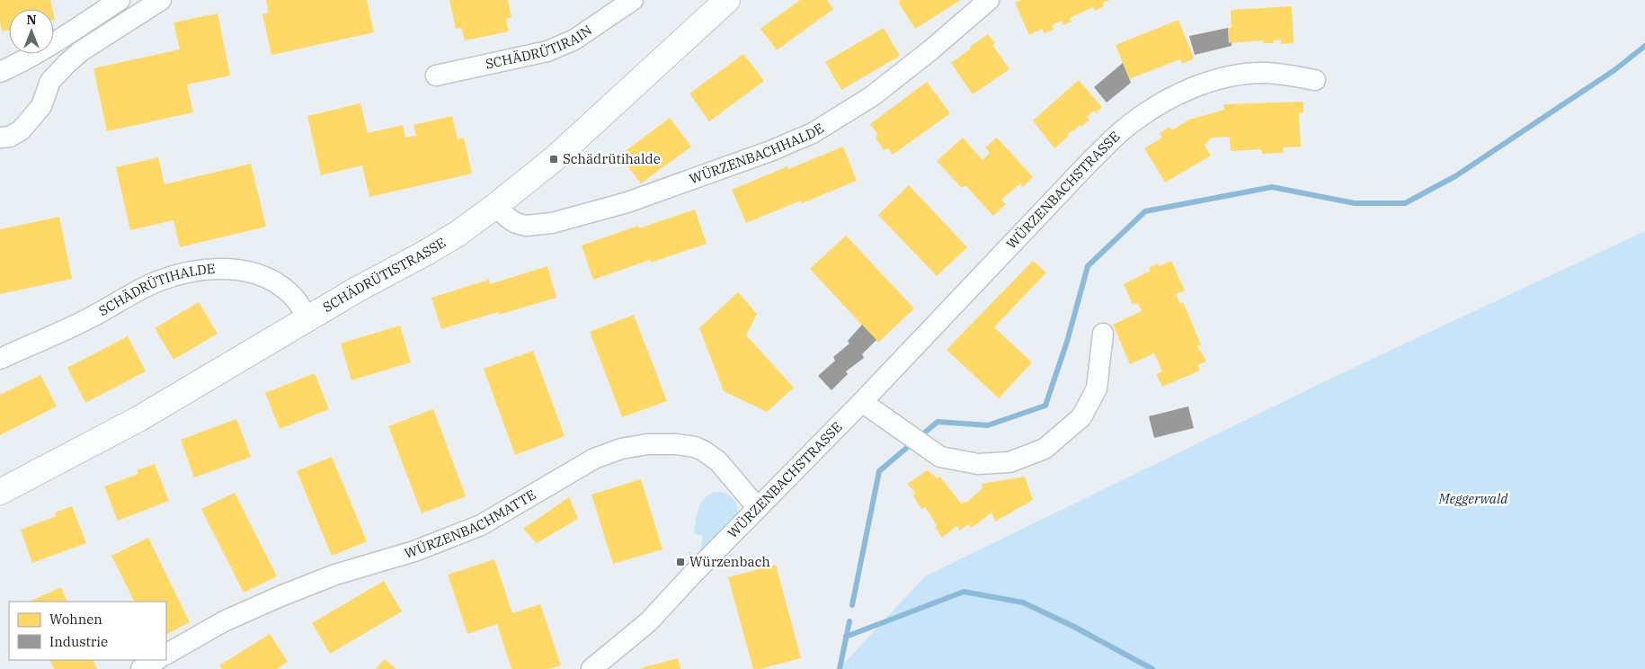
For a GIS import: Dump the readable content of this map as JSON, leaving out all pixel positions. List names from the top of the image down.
{
  "streets": {
    "main road": ["SCHÄDRÜTISTRASSE"],
    "street": [
      "SCHÄDRÜTIRAIN",
      "WÜRZENBACHHALDE",
      "WÜRZENBACHSTRASSE",
      "SCHÄDRÜTIHALDE",
      "WÜRZENBACHMATTE"
    ]
  },
  "crossings": [
    ["WÜRZENBACHHALDE", "SCHÄDRÜTISTRASSE"],
    ["WÜRZENBACHSTRASSE", "WÜRZENBACHMATTE"],
    ["SCHÄDRÜTISTRASSE", "SCHÄDRÜTIHALDE"]
  ],
  "parks": ["Meggerwald"],
  "places": {
    "transit": ["Schädrütihalde", "Würzenbach"]
  },
  "legend": ["Wohnen", "Industrie"],
  "north": "top"
}
